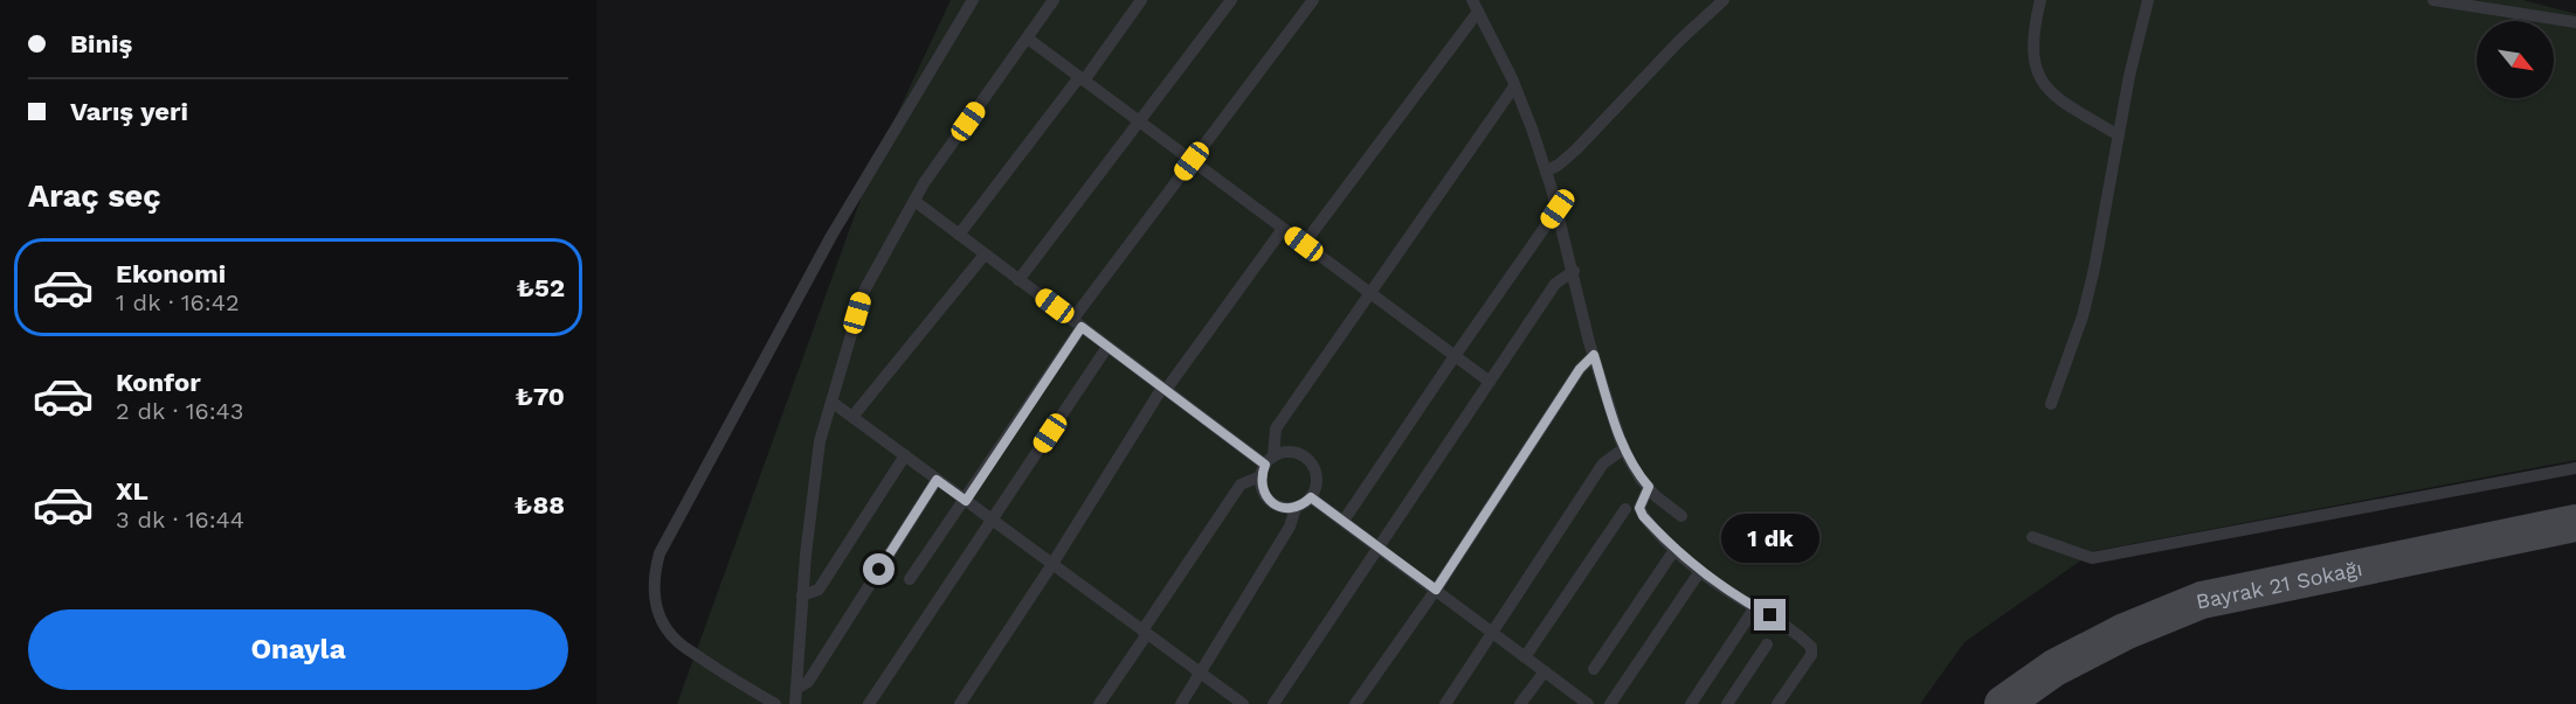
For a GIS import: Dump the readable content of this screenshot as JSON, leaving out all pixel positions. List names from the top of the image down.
{
  "streets": {
    "street": ["Bayrak 21 Sokağı"]
  },
  "north": "bottom right",
  "page": {
    "banner": ["Biniş", "Varış yeri"],
    "heading": "Araç seç",
    "list": [
      {
        "name": "Ekonomi",
        "note": "1 dk · 16:42",
        "value": "₺52"
      },
      {
        "name": "Konfor",
        "note": "2 dk · 16:43",
        "value": "₺70"
      },
      {
        "name": "XL",
        "note": "3 dk · 16:44",
        "value": "₺88"
      }
    ],
    "bubble": "1 dk",
    "buttons": "Onayla"
  }
}
